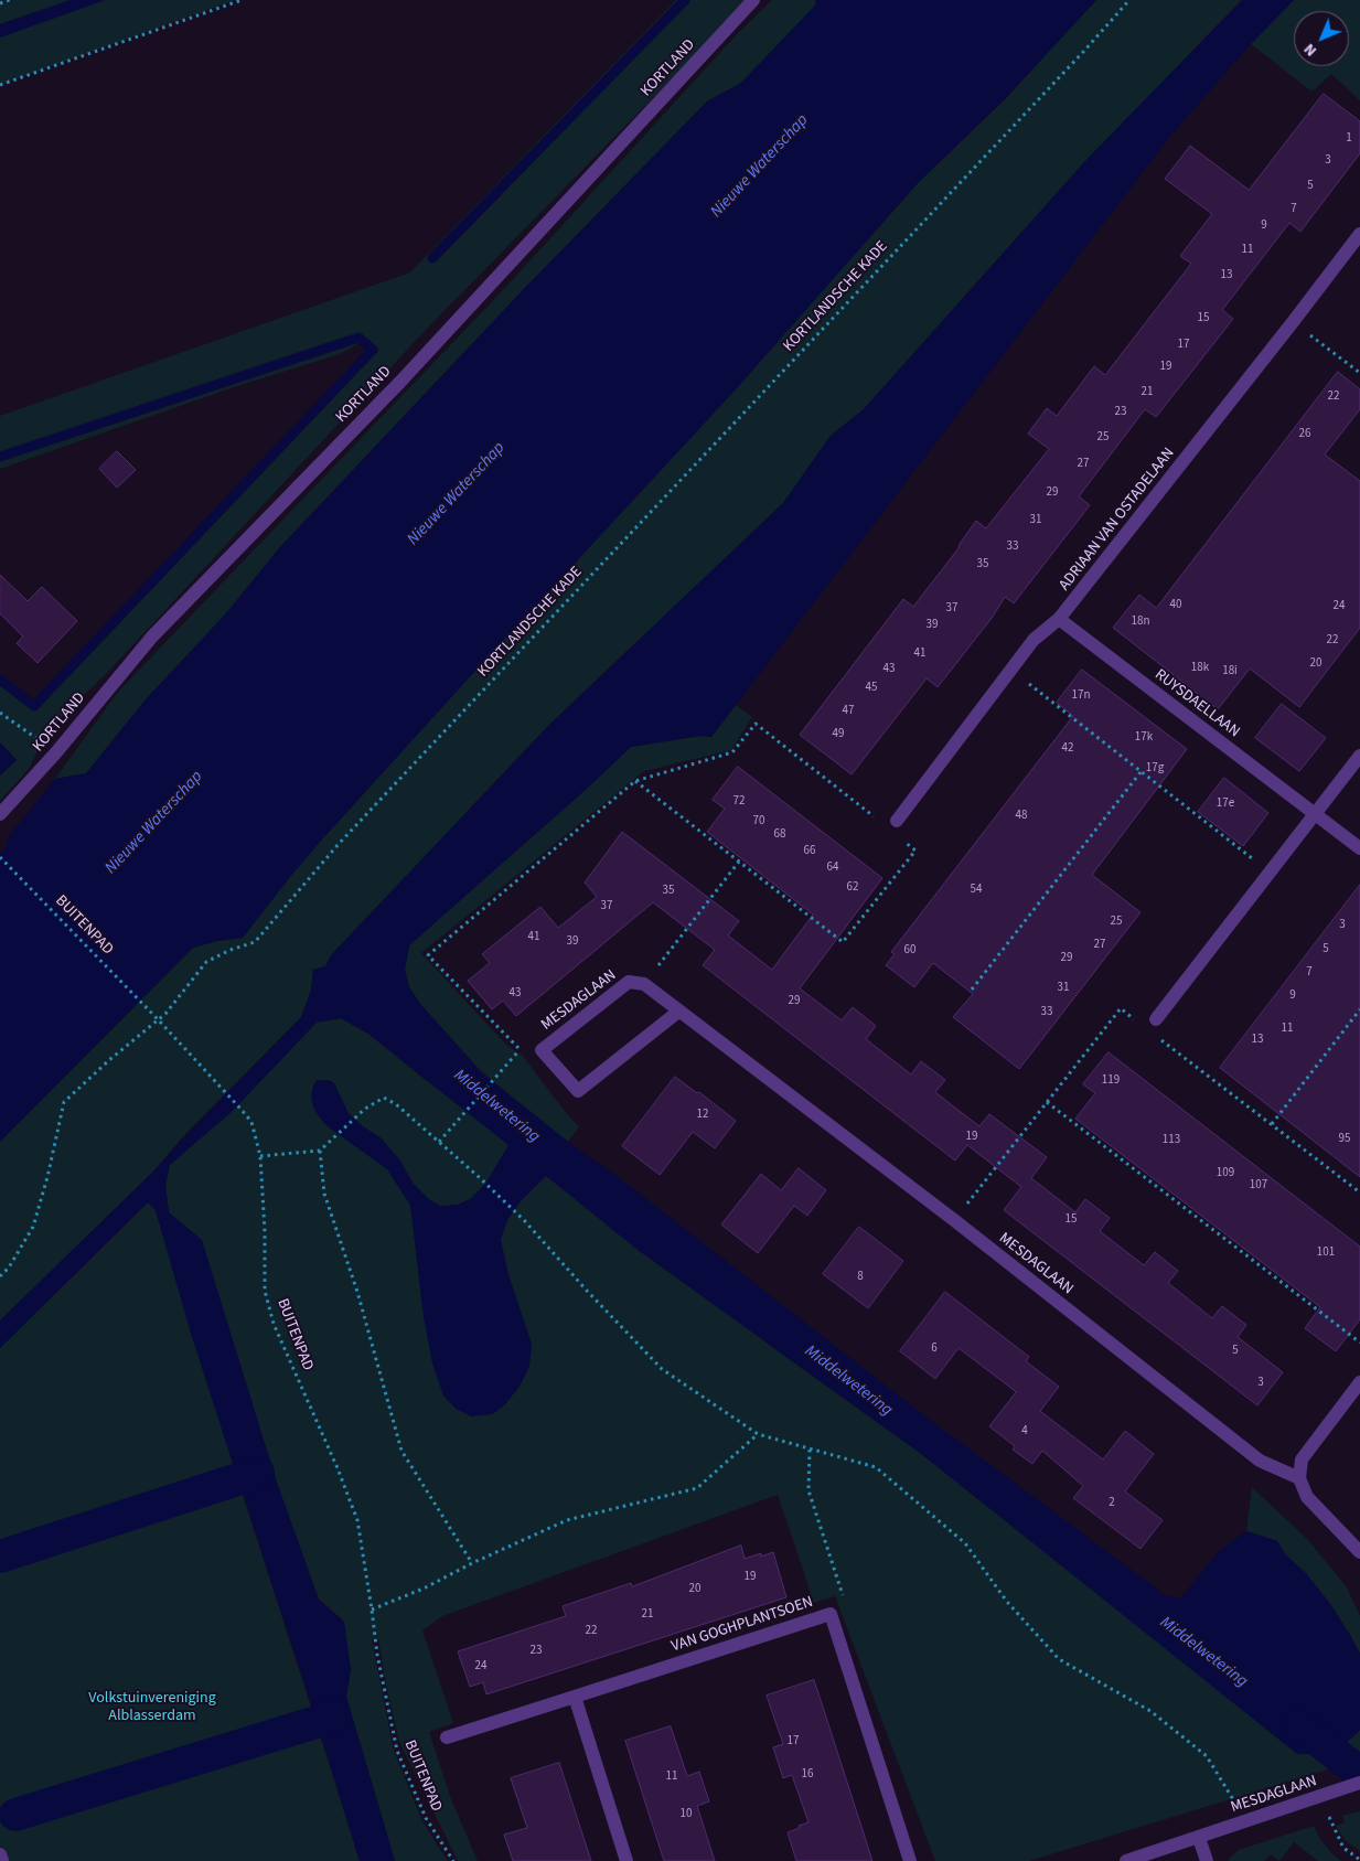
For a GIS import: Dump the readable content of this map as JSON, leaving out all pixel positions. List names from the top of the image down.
{
  "streets": {
    "street": [
      "KORTLAND",
      "ADRIAAN VAN OSTADELAAN",
      "RUYSDAELLAAN",
      "MESDAGLAAN",
      "VAN GOGHPLANTSOEN"
    ],
    "path": ["KORTLANDSCHE KADE", "BUITENPAD"]
  },
  "crossings": [
    ["KORTLANDSCHE KADE", "BUITENPAD"],
    ["ADRIAAN VAN OSTADELAAN", "RUYSDAELLAAN"]
  ],
  "water": ["Nieuwe Waterschap", "Middelwetering"],
  "parks": ["Volkstuinvereniging Alblasserdam"],
  "house_numbers": [
    "1",
    "3",
    "5",
    "7",
    "9",
    "11",
    "13",
    "15",
    "17",
    "19",
    "21",
    "22",
    "23",
    "26",
    "25",
    "27",
    "29",
    "31",
    "33",
    "35",
    "40",
    "24",
    "37",
    "18n",
    "39",
    "22",
    "41",
    "20",
    "18k",
    "43",
    "18i",
    "45",
    "17n",
    "47",
    "49",
    "17k",
    "42",
    "17g",
    "72",
    "17e",
    "48",
    "70",
    "68",
    "66",
    "64",
    "62",
    "54",
    "35",
    "37",
    "25",
    "3",
    "41",
    "39",
    "27",
    "5",
    "60",
    "29",
    "7",
    "31",
    "43",
    "9",
    "29",
    "33",
    "11",
    "13",
    "119",
    "12",
    "19",
    "95",
    "113",
    "109",
    "107",
    "15",
    "101",
    "8",
    "6",
    "5",
    "3",
    "4",
    "2",
    "19",
    "20",
    "21",
    "22",
    "23",
    "24",
    "17",
    "16",
    "11",
    "10"
  ],
  "north": "bottom left"
}
